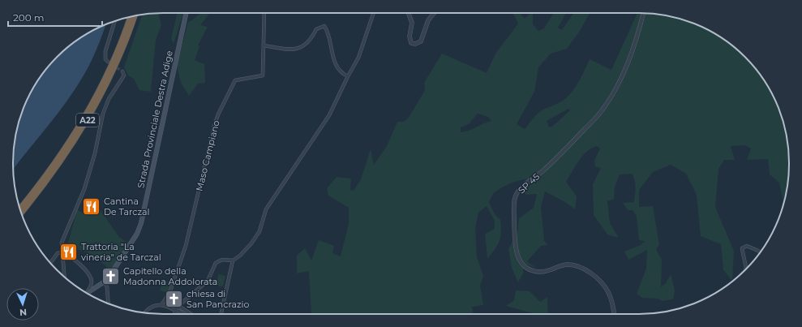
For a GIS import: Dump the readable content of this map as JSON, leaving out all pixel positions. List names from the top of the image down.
{
  "streets": {
    "highway": ["A22"],
    "main road": ["Strada Provinciale Destra Adige"],
    "street": ["Maso Campiano", "SP 45"]
  },
  "places": {
    "restaurant": ["Cantina De Tarczal", "Trattoria \"La vineria\" de Tarczal"],
    "church": ["Capitello della Madonna Addolorata", "chiesa di San Pancrazio"]
  },
  "scale_bar": "200 m",
  "north": "bottom"
}
